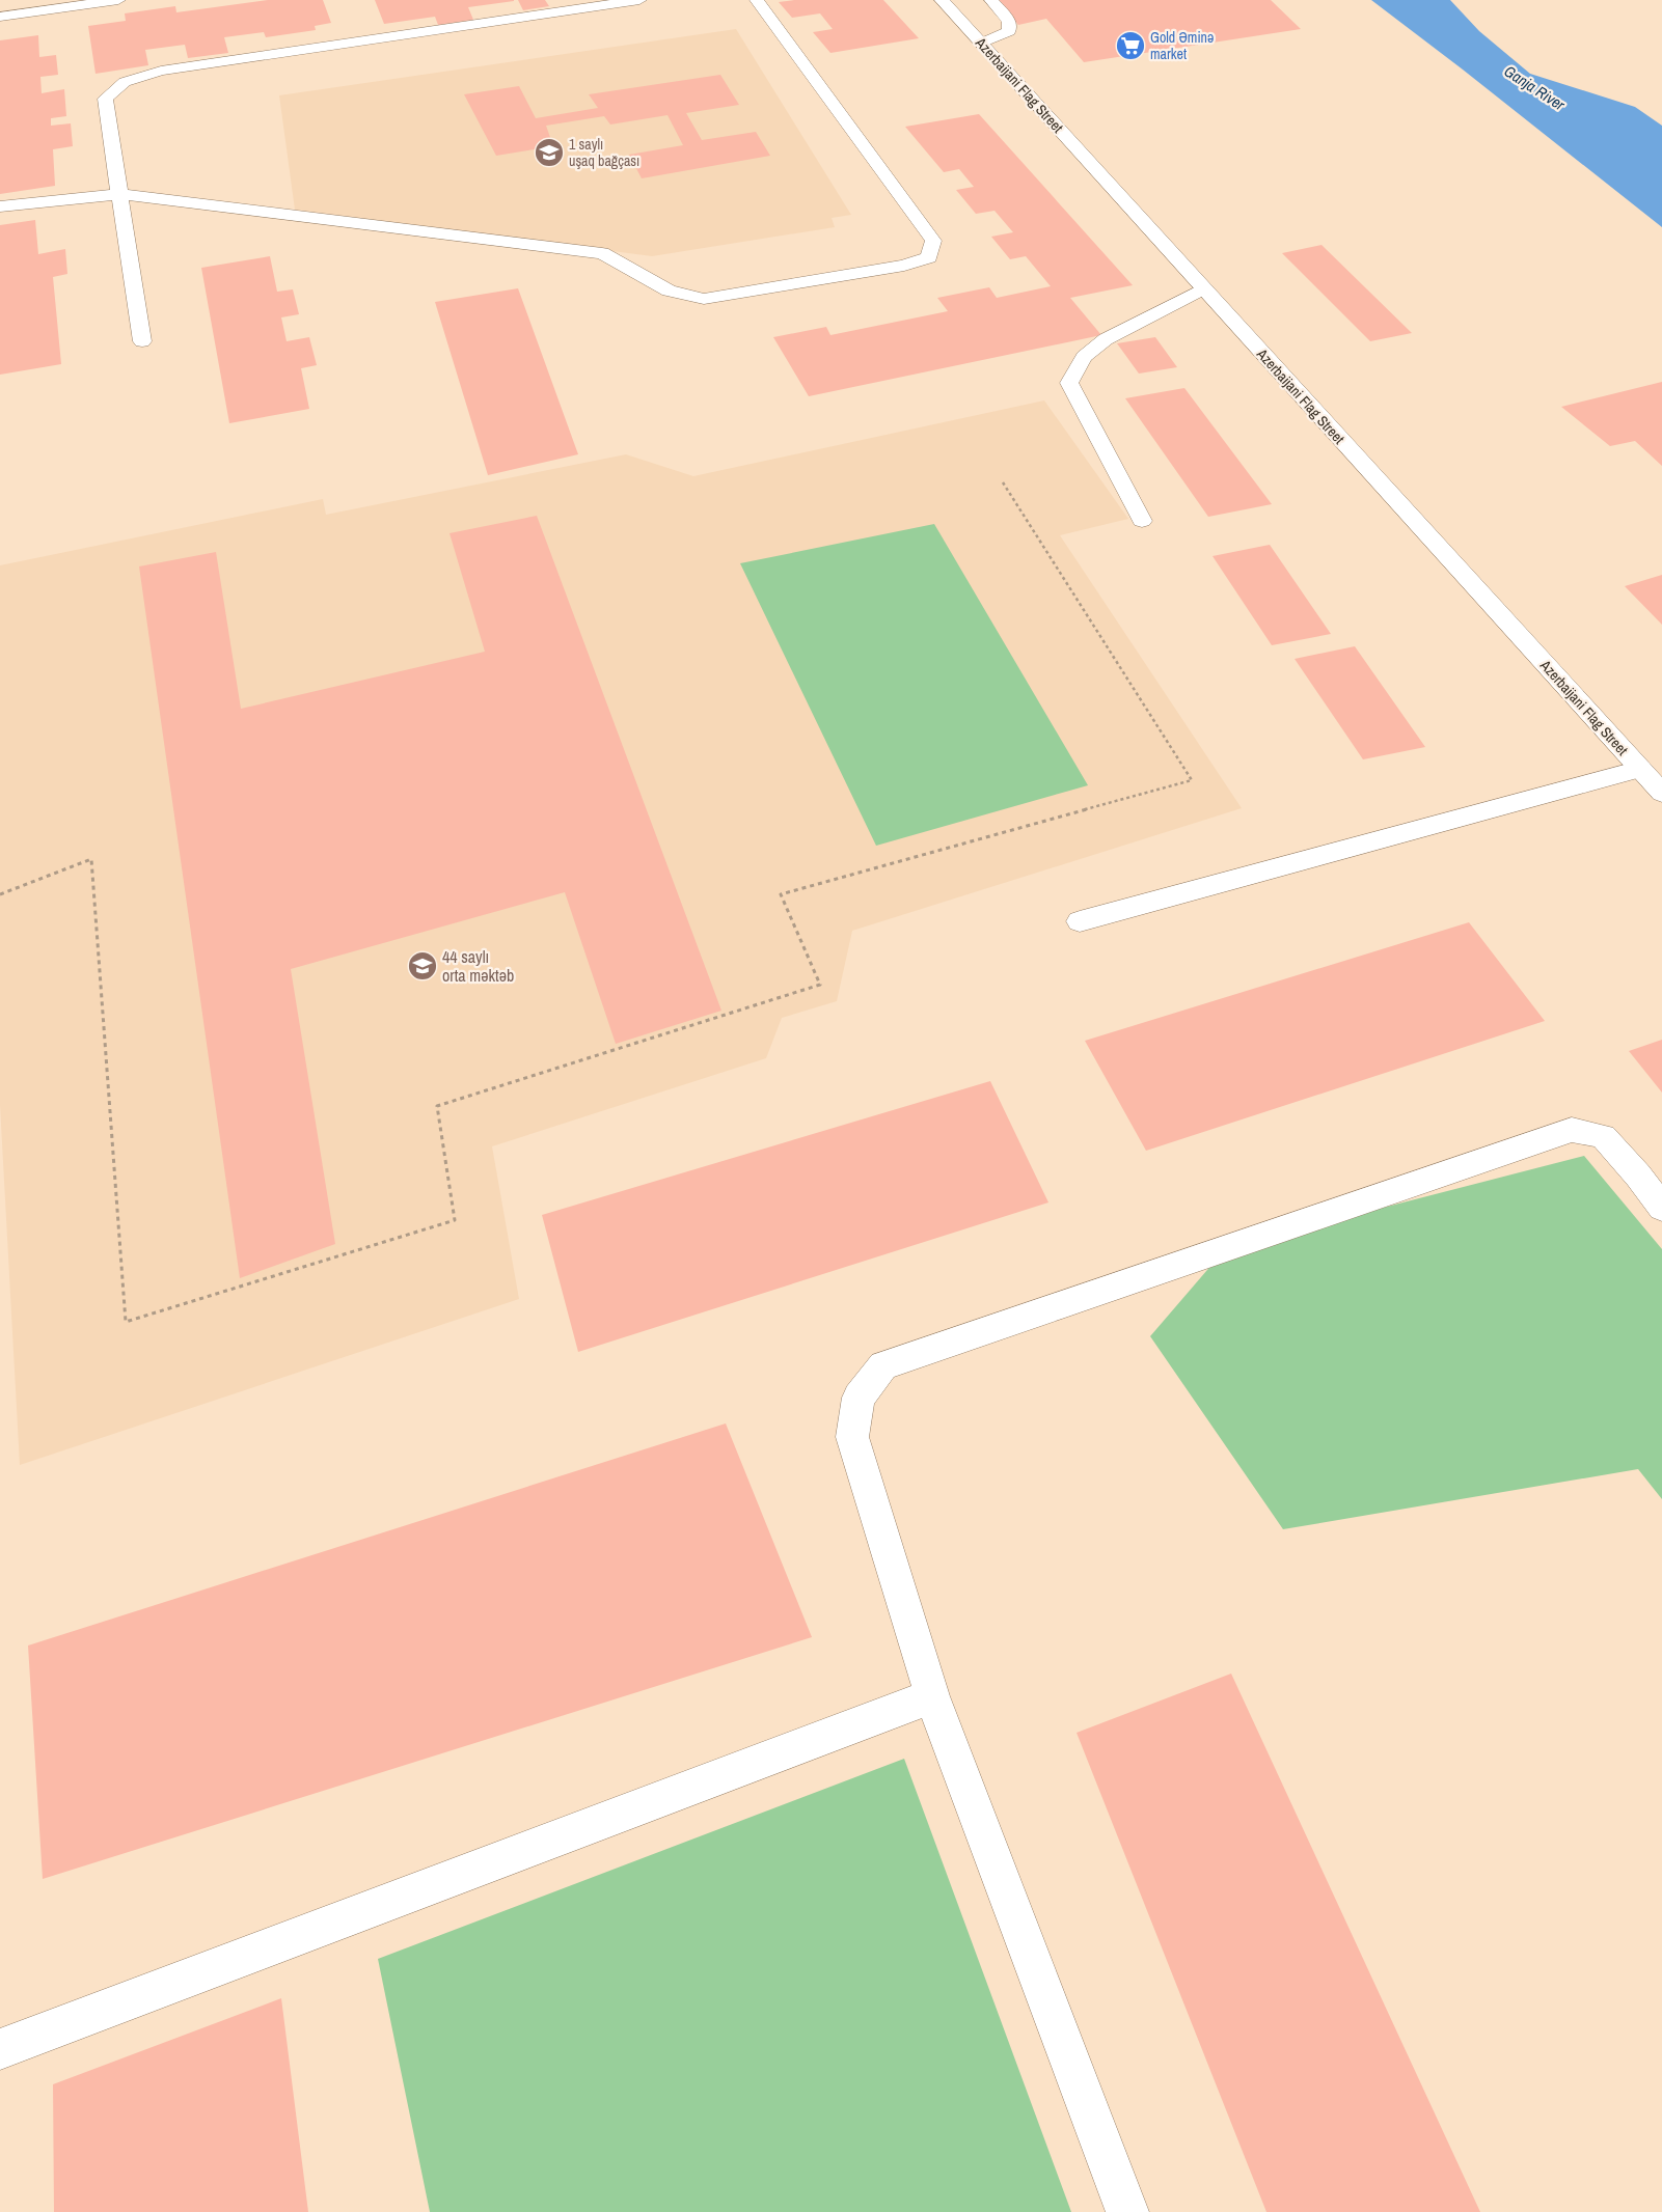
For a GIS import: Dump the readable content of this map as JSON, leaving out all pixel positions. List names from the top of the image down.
{
  "streets": {
    "street": ["Azerbaijani Flag Street"]
  },
  "water": ["Ganja River"],
  "places": {
    "supermarket": ["Gold Əminə market"],
    "school or university": ["1 saylı uşaq bağçası", "44 saylı orta məktəb"]
  }
}
